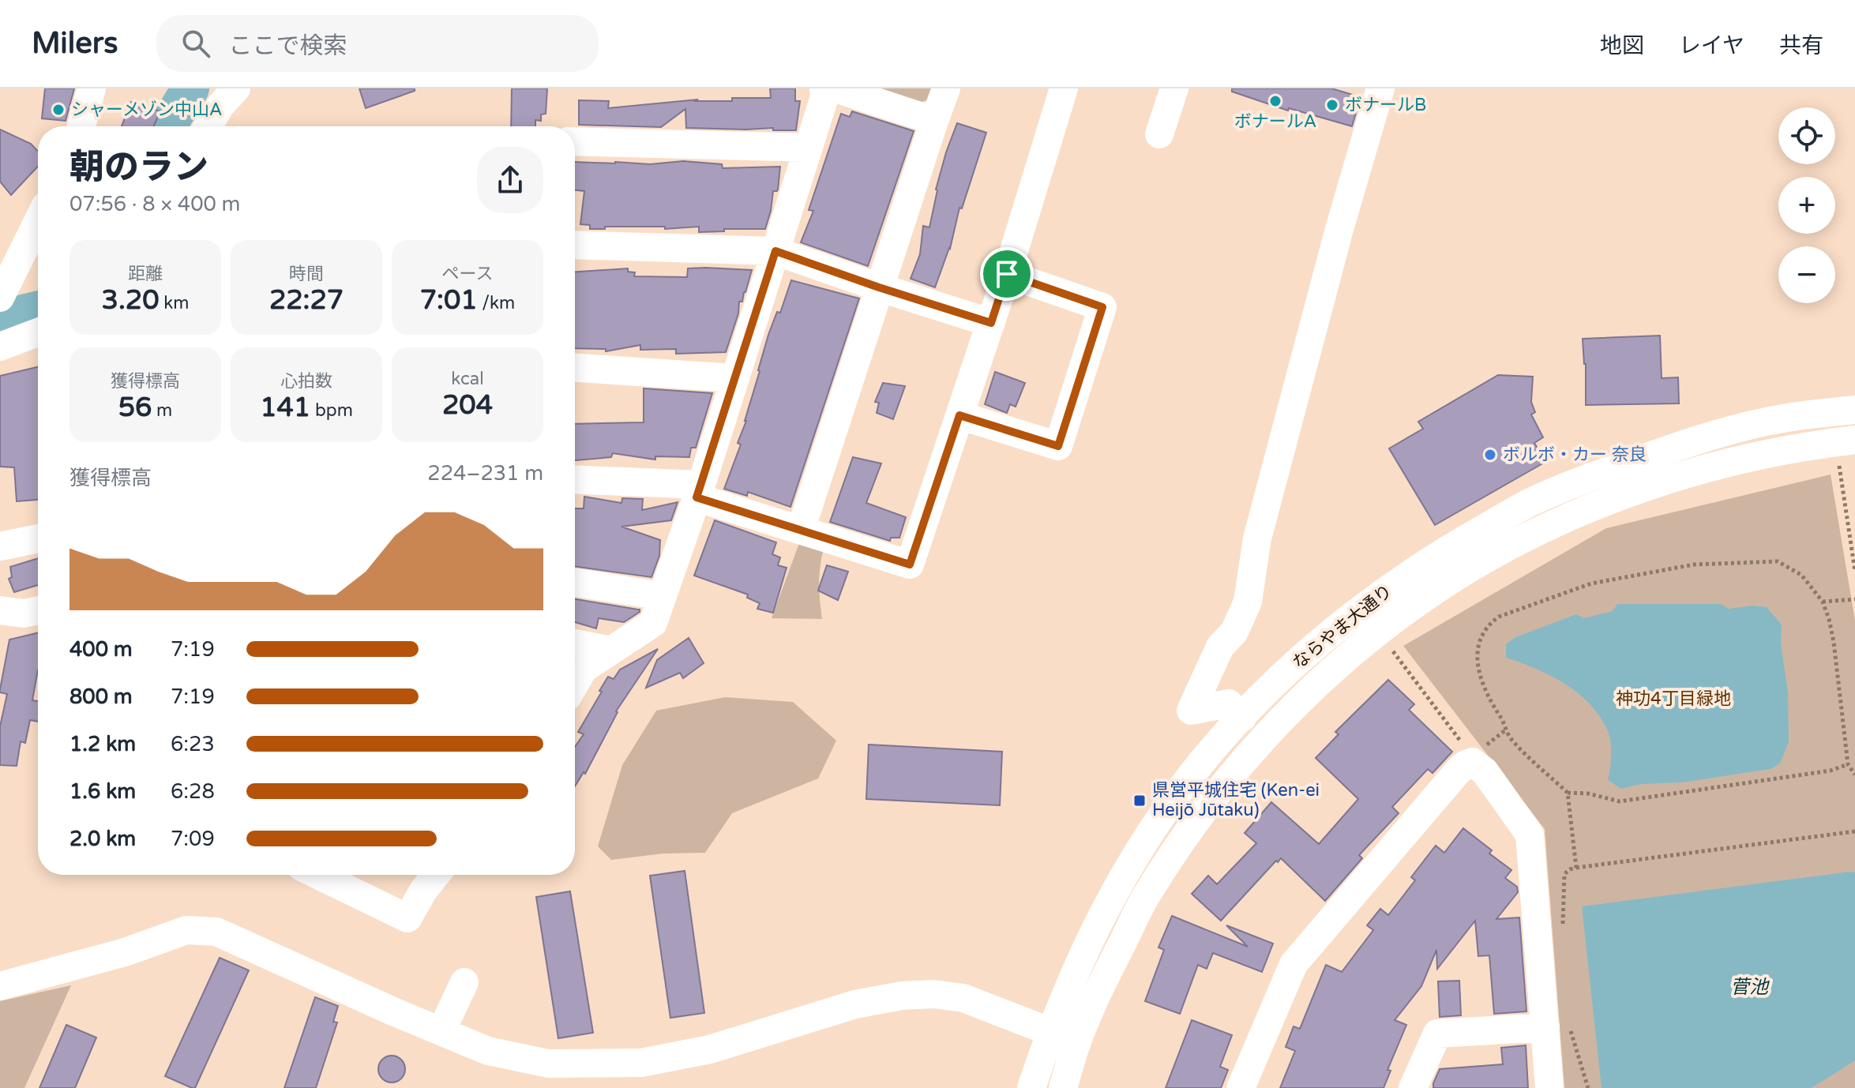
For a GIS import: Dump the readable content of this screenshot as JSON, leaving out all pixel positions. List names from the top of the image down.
{
  "streets": {
    "street": ["ならやま大通り"]
  },
  "water": ["菅池"],
  "parks": ["神功4丁目緑地"],
  "places": {
    "other": [
      "ボナールA",
      "ボナールB",
      "シャーメゾン中山A",
      "ボルボ・カー 奈良"
    ],
    "transit": ["県営平城住宅 (Ken-ei Heijō Jūtaku)"]
  },
  "page": {
    "header": "Milers",
    "search": "ここで検索",
    "nav": ["地図", "レイヤ", "共有"],
    "map_buttons": ["+", "−"],
    "heading": ["朝のラン", "07:56 · 8 × 400 m"],
    "stats": [
      ["距離", "3.20 km"],
      ["時間", "22:27"],
      ["ペース", "7:01 /km"],
      ["獲得標高", "56 m"],
      ["心拍数", "141 bpm"],
      ["kcal", "204"]
    ],
    "chart": ["獲得標高", "224–231 m"],
    "list": [
      {
        "name": "400 m",
        "note": "7:19"
      },
      {
        "name": "800 m",
        "note": "7:19"
      },
      {
        "name": "1.2 km",
        "note": "6:23"
      },
      {
        "name": "1.6 km",
        "note": "6:28"
      },
      {
        "name": "2.0 km",
        "note": "7:09"
      }
    ]
  }
}
